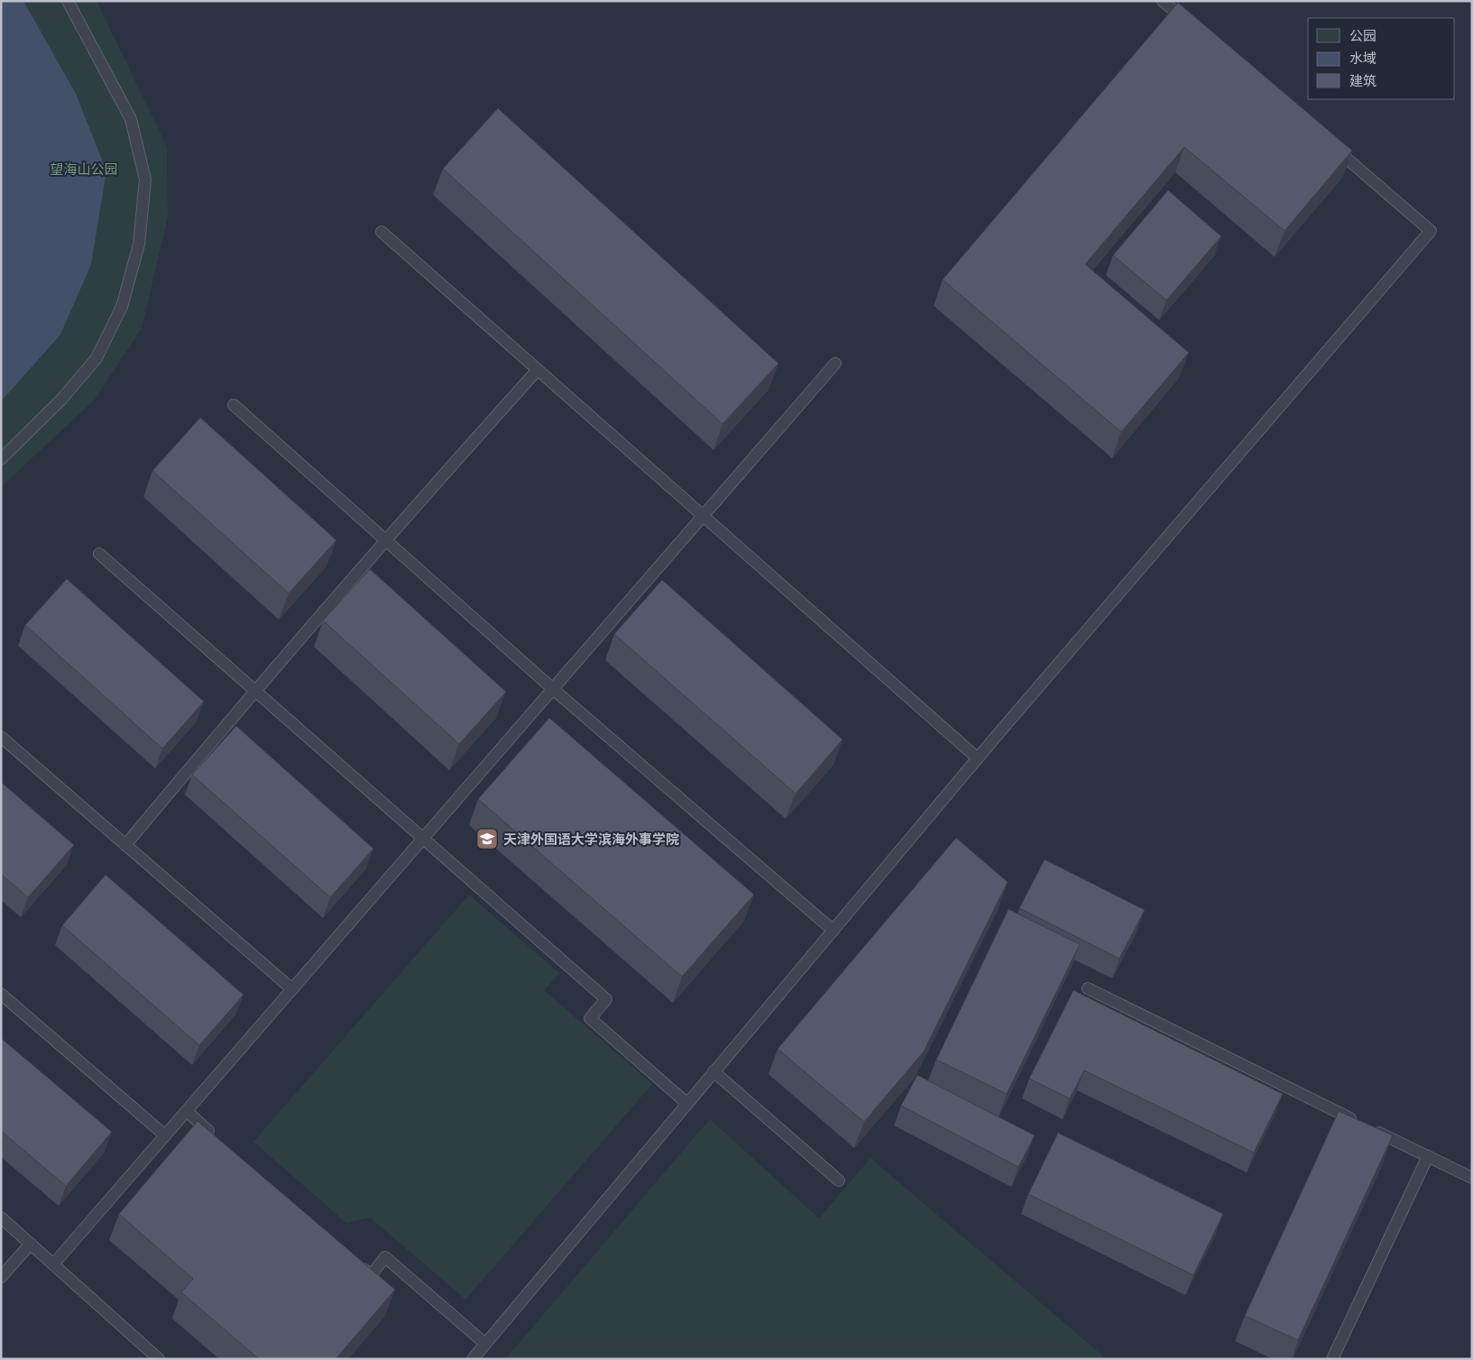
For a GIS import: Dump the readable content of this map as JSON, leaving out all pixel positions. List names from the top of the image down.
{
  "parks": ["望海山公园"],
  "places": {
    "school or university": ["天津外国语大学滨海外事学院"]
  },
  "legend": ["公园", "水域", "建筑"]
}
